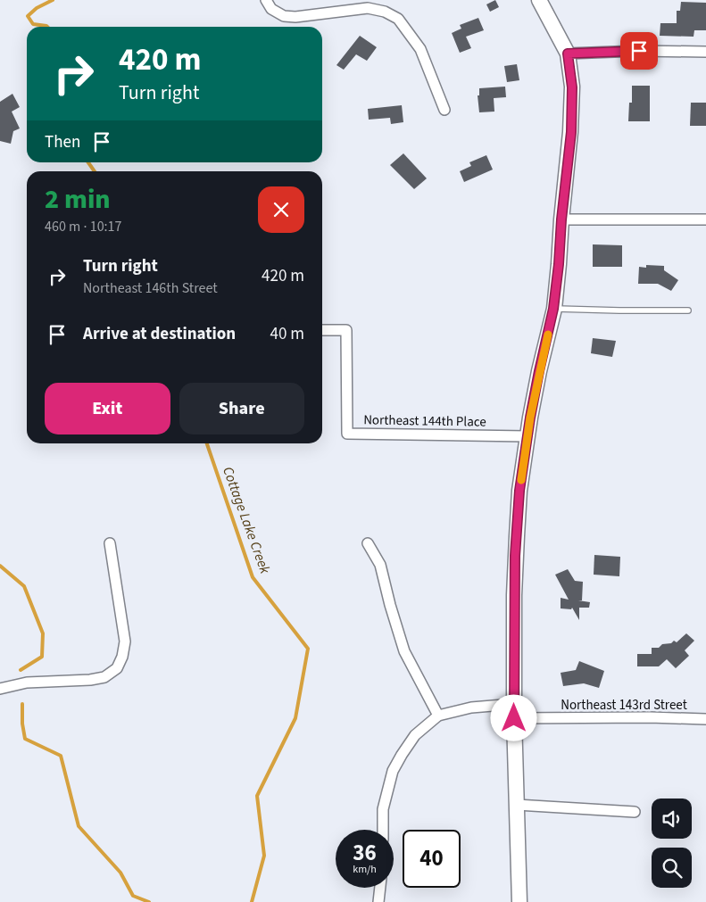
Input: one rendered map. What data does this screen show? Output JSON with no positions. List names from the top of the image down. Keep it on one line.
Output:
{"streets":{"street":["Northeast 144th Place","Northeast 143rd Street"]},"water":["Cottage Lake Creek"],"page":{"turn":["420 m","Turn right"],"then":"Then","heading":["2 min","460 m · 10:17"],"list":[{"name":"Turn right","note":"Northeast 146th Street","value":"420 m"},{"name":"Arrive at destination","value":"40 m"}],"buttons":["Exit","Share"],"speed":"36 km/h","limit":"40"}}
